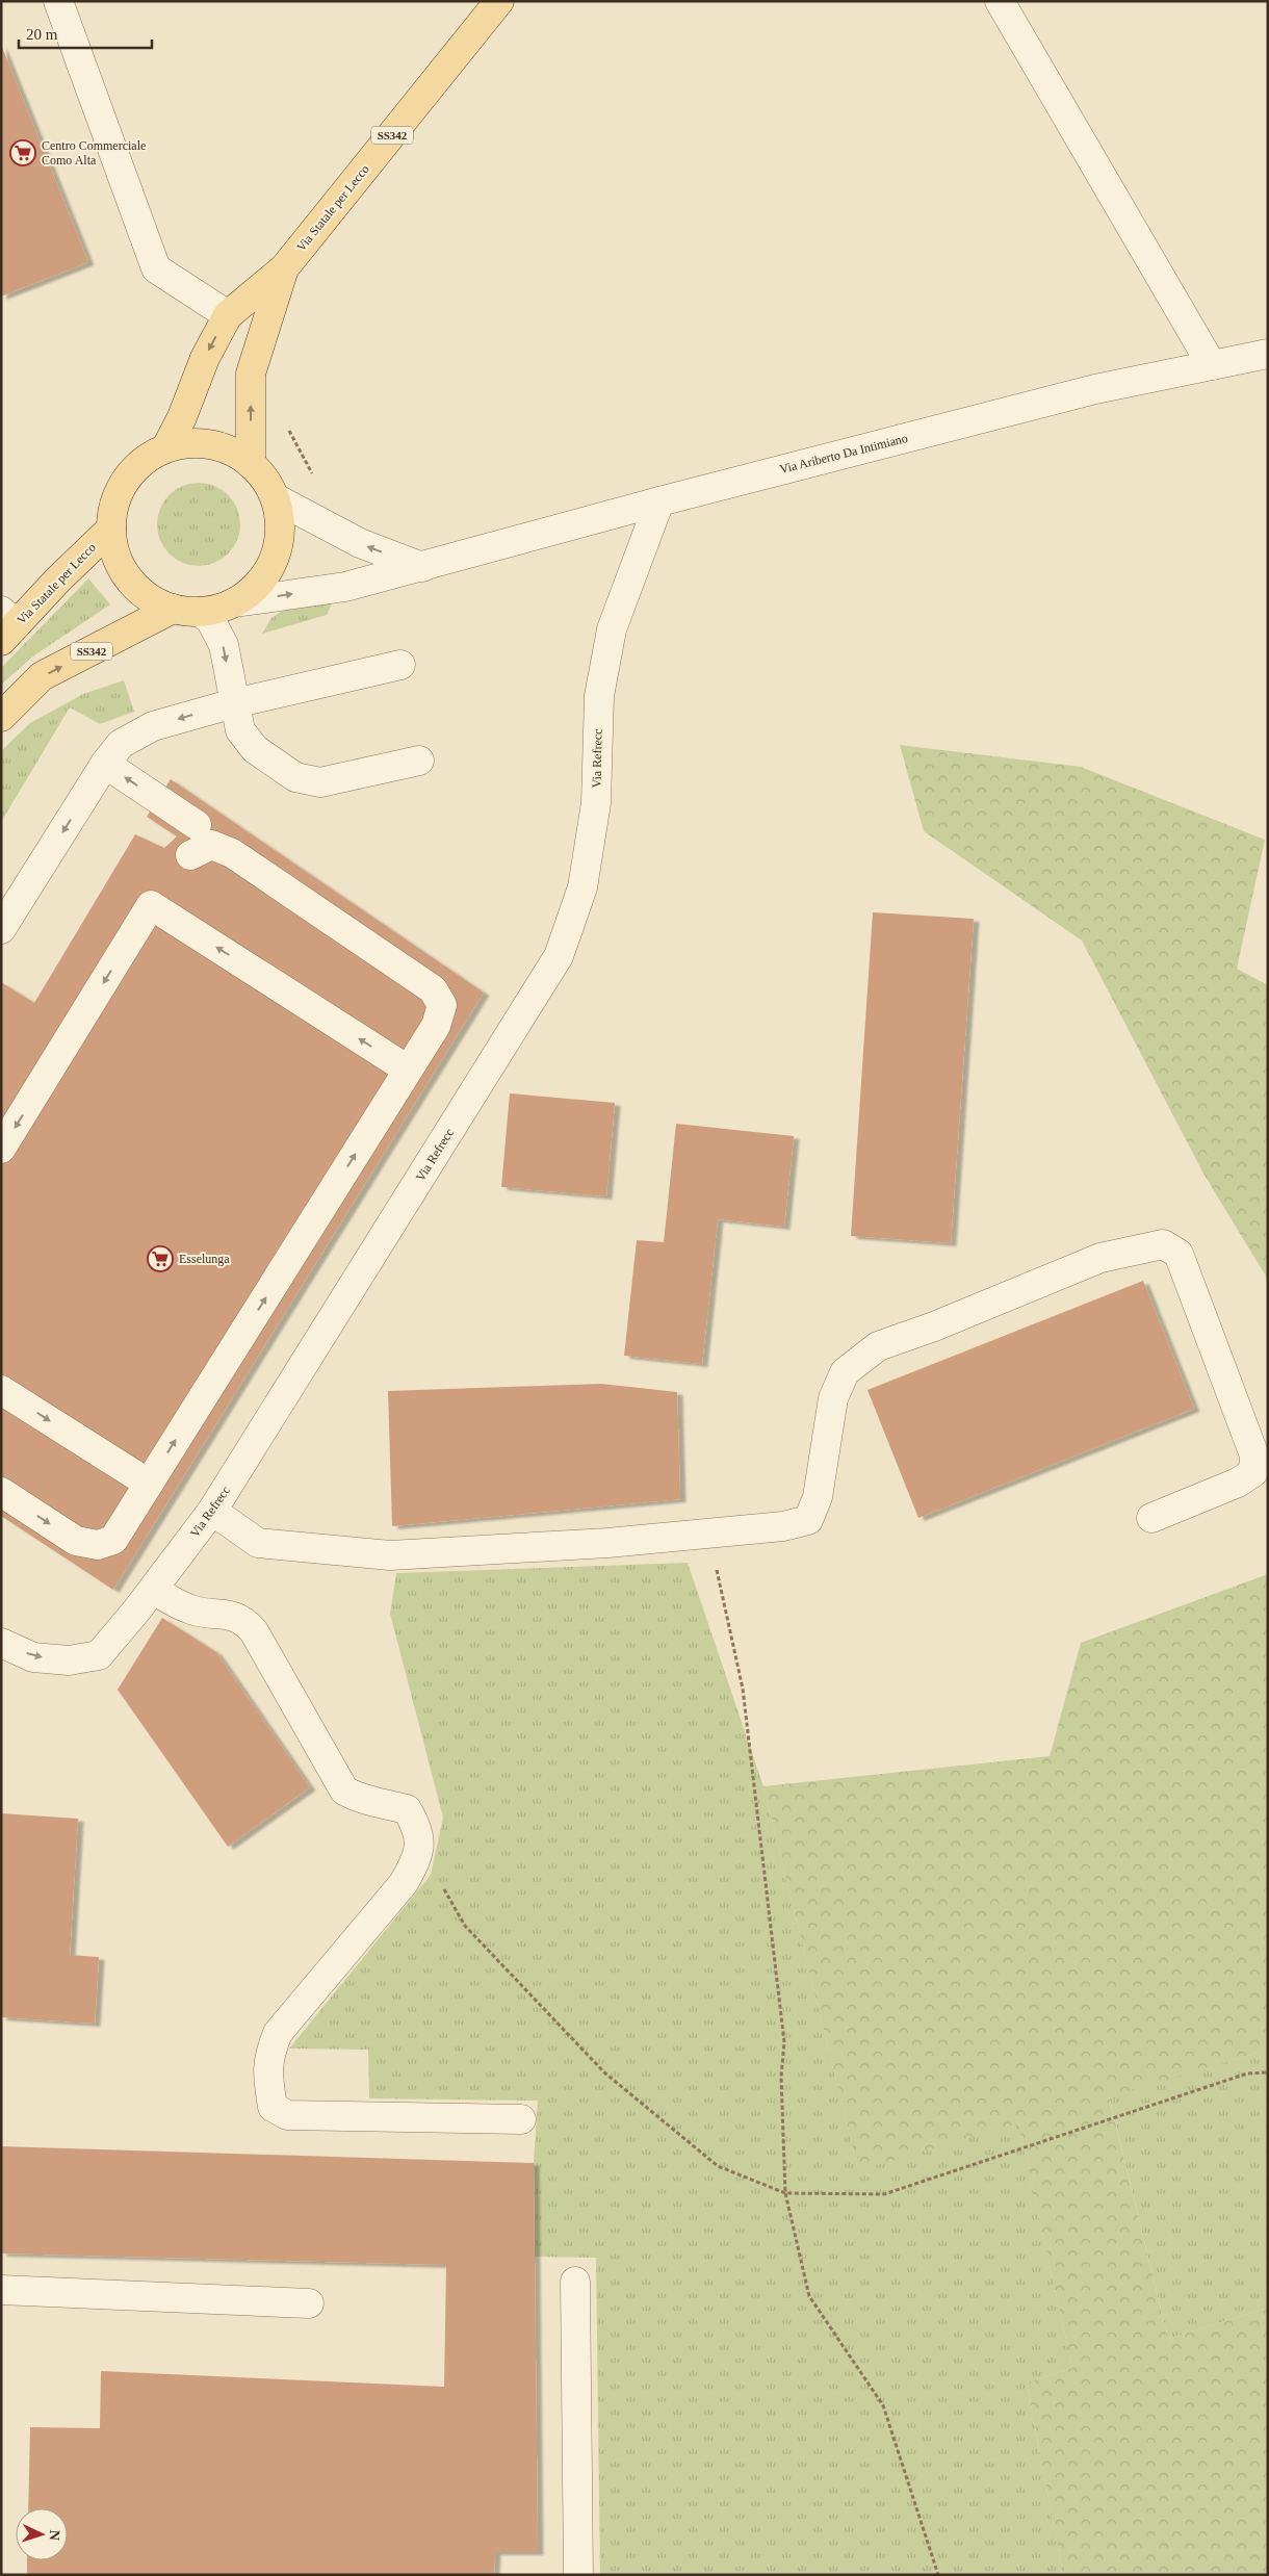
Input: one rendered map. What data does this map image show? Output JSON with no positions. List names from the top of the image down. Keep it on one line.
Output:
{"streets":{"main road":["SS342","Via Statale per Lecco"],"street":["Via Ariberto Da Intimiano","Via Refrecc"]},"crossings":[["SS342","Via Statale per Lecco"],["SS342","Via Ariberto Da Intimiano"],["Via Statale per Lecco","Via Ariberto Da Intimiano"],["Via Ariberto Da Intimiano","Via Refrecc"]],"places":{"supermarket":["Centro Commerciale Como Alta","Esselunga"]},"scale_bar":"20 m","north":"right"}
